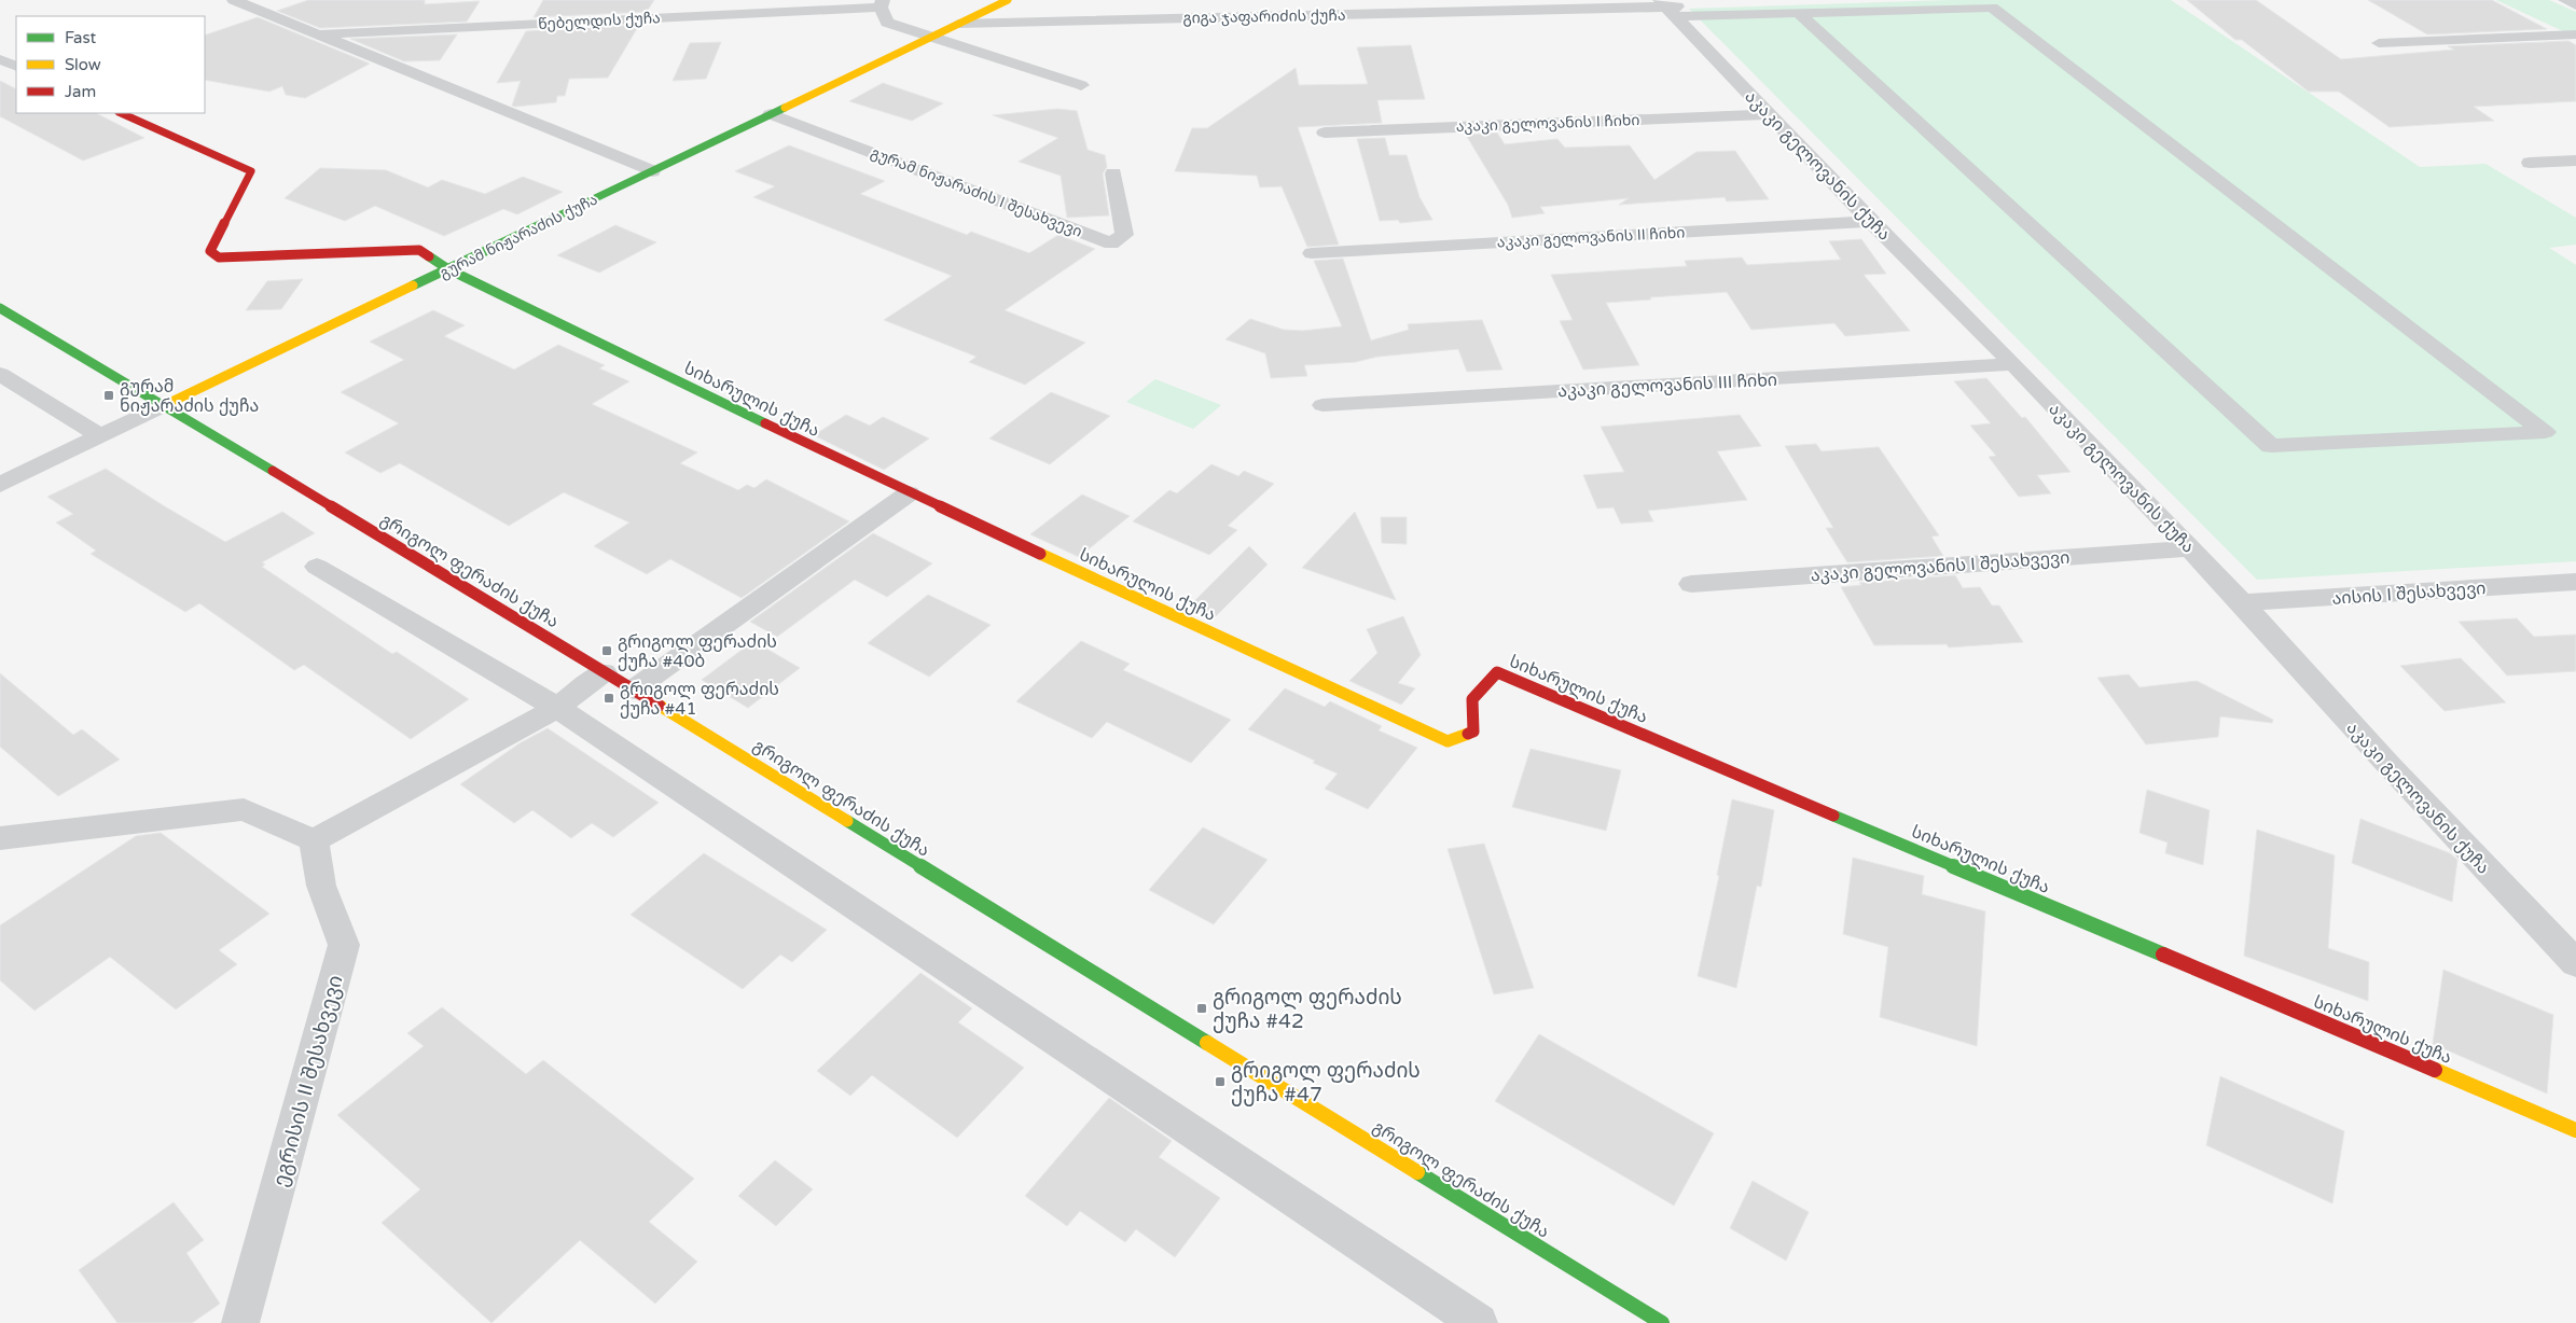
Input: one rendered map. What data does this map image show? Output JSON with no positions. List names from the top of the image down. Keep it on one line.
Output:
{"streets":{"street":["გიგა ჯაფარიძის ქუჩა","წებელდის ქუჩა","აკაკი გელოვანის I ჩიხი","აკაკი გელოვანის ქუჩა","გურამ ნიჟარაძის I შესახვევი","გურამ ნიჟარაძის ქუჩა","აკაკი გელოვანის II ჩიხი","აკაკი გელოვანის III ჩიხი","სიხარულის ქუჩა","აკაკი გელოვანის I შესახვევი","გრიგოლ ფერაძის ქუჩა","აისის I შესახვევი","ეგრისის II შესახვევი"]},"crossings":[["გიგა ჯაფარიძის ქუჩა","აკაკი გელოვანის ქუჩა"],["გიგა ჯაფარიძის ქუჩა","გურამ ნიჟარაძის ქუჩა"],["წებელდის ქუჩა","გურამ ნიჟარაძის ქუჩა"],["აკაკი გელოვანის I ჩიხი","აკაკი გელოვანის ქუჩა"],["აკაკი გელოვანის ქუჩა","აკაკი გელოვანის II ჩიხი"],["აკაკი გელოვანის ქუჩა","აკაკი გელოვანის III ჩიხი"],["აკაკი გელოვანის ქუჩა","აკაკი გელოვანის I შესახვევი"],["აკაკი გელოვანის ქუჩა","აისის I შესახვევი"],["გურამ ნიჟარაძის I შესახვევი","გურამ ნიჟარაძის ქუჩა"],["გურამ ნიჟარაძის ქუჩა","სიხარულის ქუჩა"],["გურამ ნიჟარაძის ქუჩა","გრიგოლ ფერაძის ქუჩა"]],"places":{"transit":["გურამ ნიჟარაძის ქუჩა","გრიგოლ ფერაძის ქუჩა #40ბ","გრიგოლ ფერაძის ქუჩა #41","გრიგოლ ფერაძის ქუჩა #42","გრიგოლ ფერაძის ქუჩა #47"]},"legend":["Fast","Slow","Jam"]}
